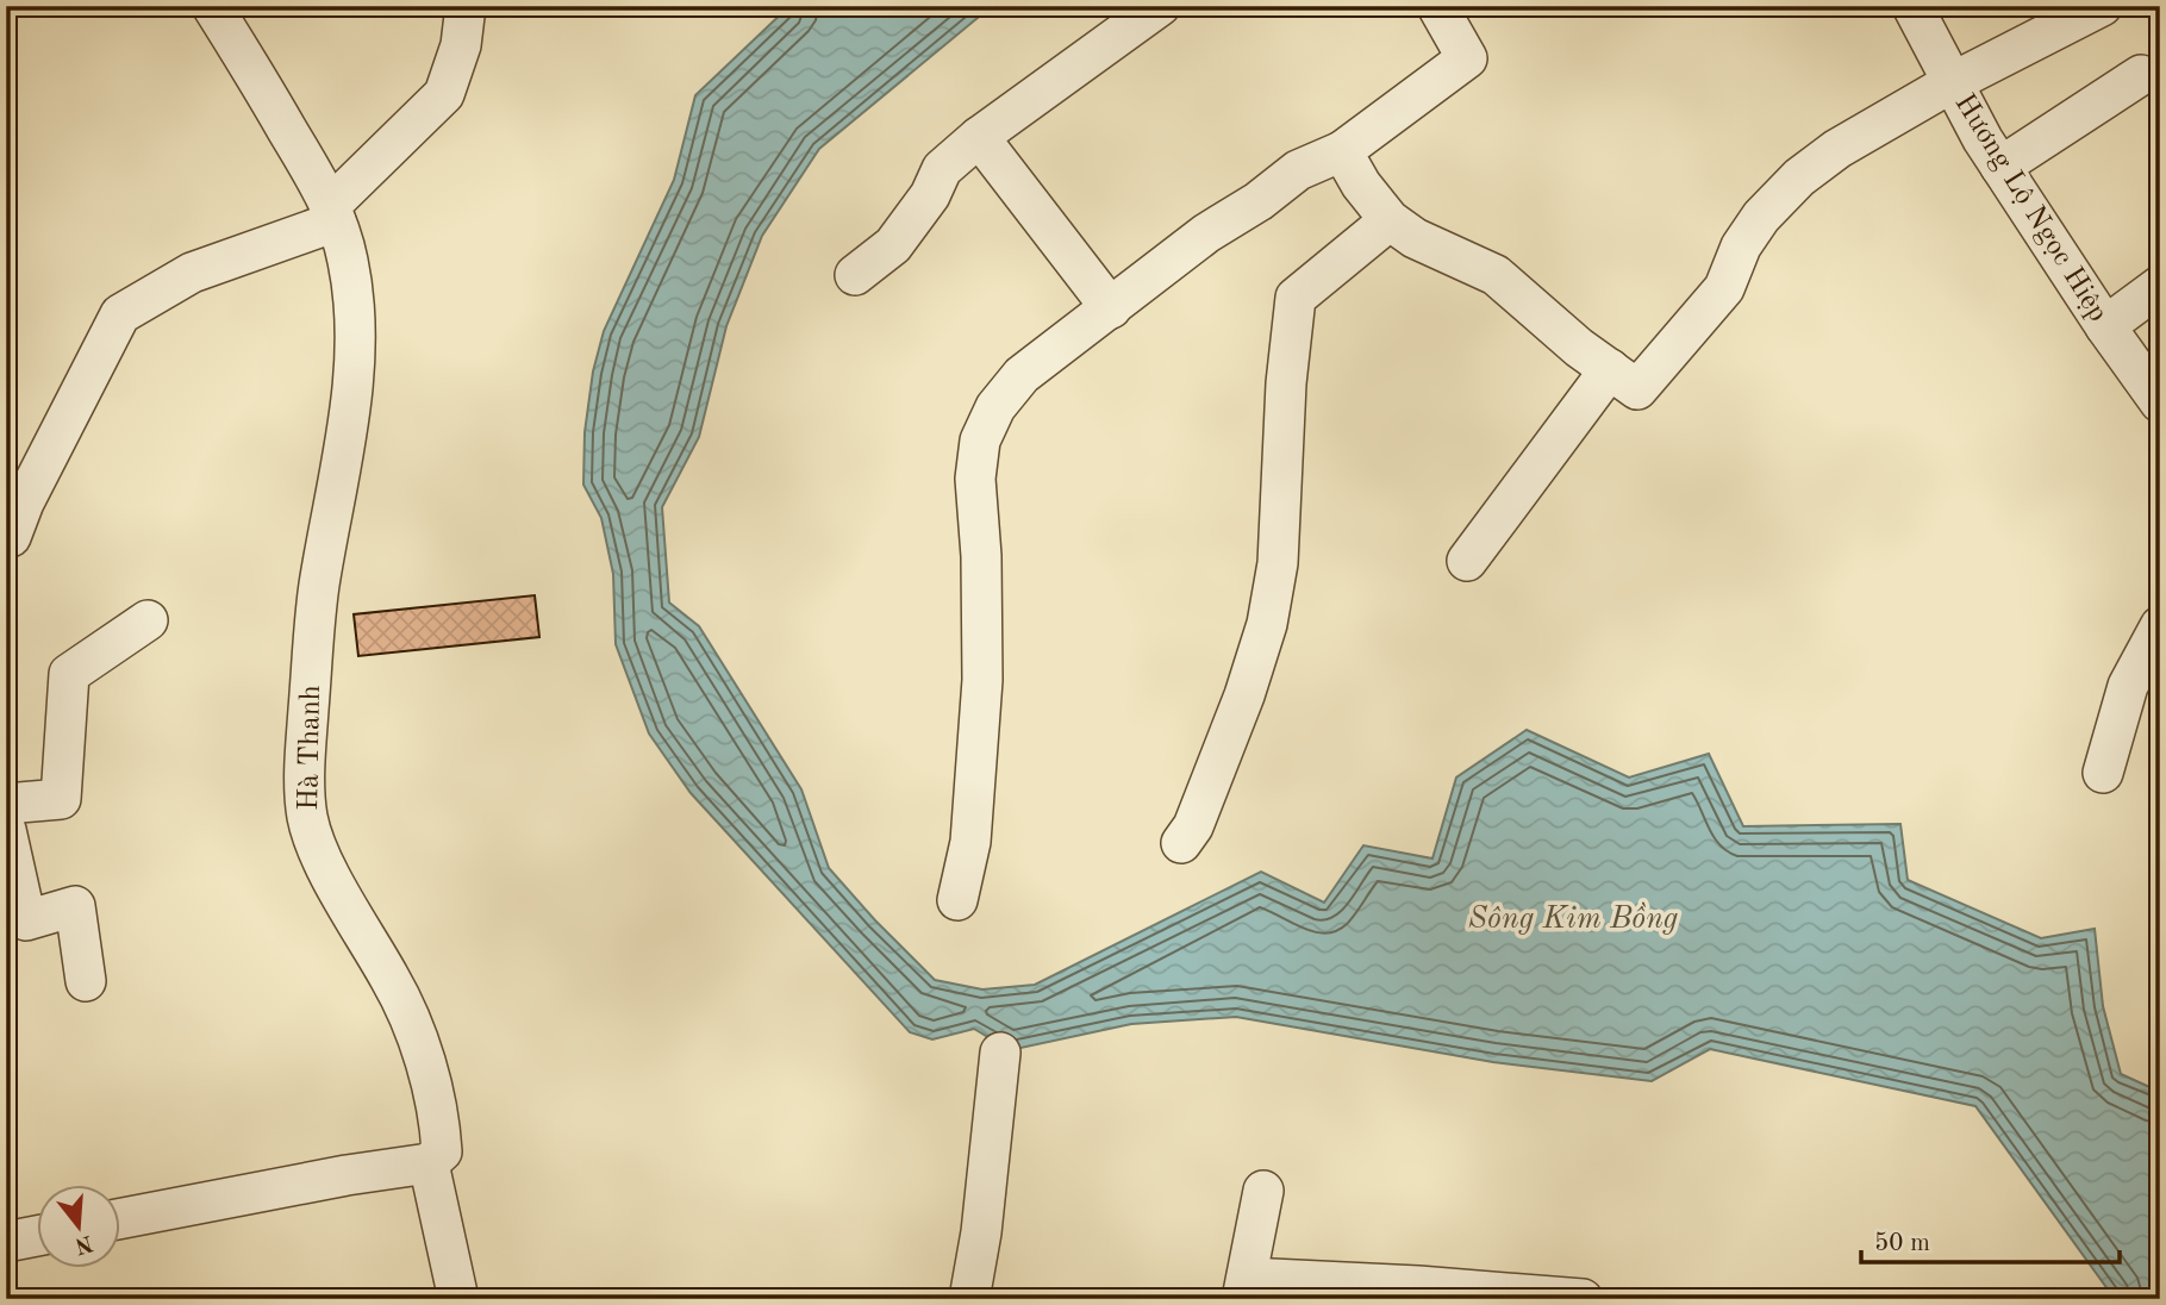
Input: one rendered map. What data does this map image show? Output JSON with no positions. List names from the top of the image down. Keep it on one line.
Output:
{"streets":{"street":["Hương Lộ Ngọc Hiệp","Hà Thanh"]},"water":["Sông Kim Bồng"],"scale_bar":"50 m","north":"bottom"}
